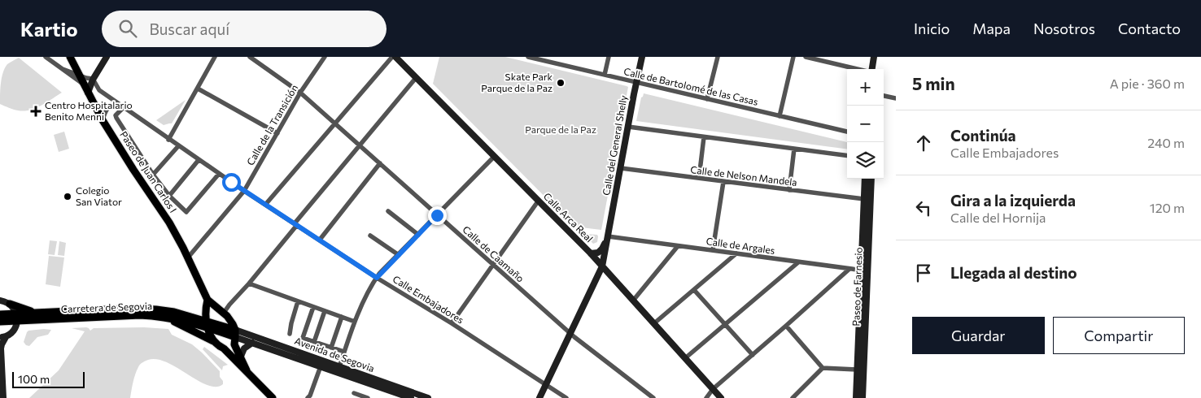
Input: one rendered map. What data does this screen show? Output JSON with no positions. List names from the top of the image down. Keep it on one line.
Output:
{"streets":{"main road":["Paseo de Juan Carlos I","Carretera de Segovia"],"street":["Calle de Bartolomé de las Casas","Calle de la Transición","Calle del General Shelly","Calle de Nelson Mandela","Calle Arca Real","Calle de Argales","Calle de Caamaño","Paseo de Farnesio","Calle Embajadores","Avenida de Segovia"]},"crossings":[["Calle de Bartolomé de las Casas","Calle del General Shelly"],["Calle de la Transición","Paseo de Juan Carlos I"],["Calle de la Transición","Calle de Caamaño"],["Calle de la Transición","Calle Embajadores"],["Calle del General Shelly","Calle de Nelson Mandela"],["Calle del General Shelly","Calle Arca Real"],["Calle del General Shelly","Calle de Argales"],["Calle del General Shelly","Calle de Caamaño"],["Calle del General Shelly","Calle Embajadores"],["Paseo de Juan Carlos I","Calle Embajadores"],["Paseo de Juan Carlos I","Carretera de Segovia"],["Paseo de Juan Carlos I","Avenida de Segovia"],["Calle de Nelson Mandela","Paseo de Farnesio"],["Calle de Argales","Paseo de Farnesio"],["Carretera de Segovia","Avenida de Segovia"]],"parks":["Parque de la Paz"],"places":{"other":["Skate Park Parque de la Paz","Colegio San Viator"],"health":["Centro Hospitalario Benito Menni"]},"scale_bar":"100 m","page":{"header":"Kartio","search":"Buscar aquí","nav":["Inicio","Mapa","Nosotros","Contacto"],"heading":["5 min","A pie · 360 m"],"map_buttons":["+","−"],"list":[["Continúa","Calle Embajadores","240 m"],["Gira a la izquierda","Calle del Hornija","120 m"],"Llegada al destino"],"buttons":["Guardar","Compartir"],"scale":"100 m"}}
